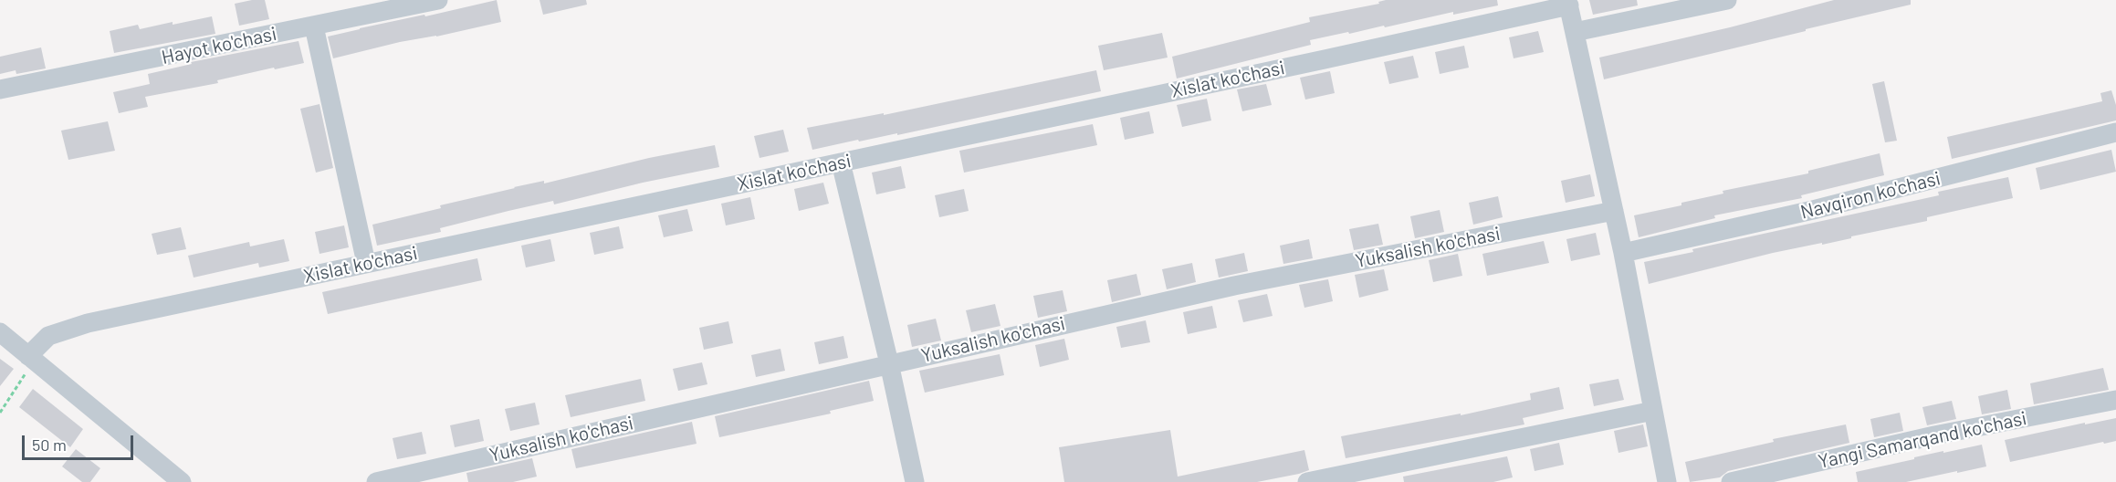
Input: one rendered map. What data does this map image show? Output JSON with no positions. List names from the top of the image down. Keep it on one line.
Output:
{"streets":{"street":["Hayot ko'chasi","Xislat ko'chasi","Navqiron ko'chasi","Yuksalish ko'chasi","Yangi Samarqand ko'chasi"]},"scale_bar":"50 m"}
